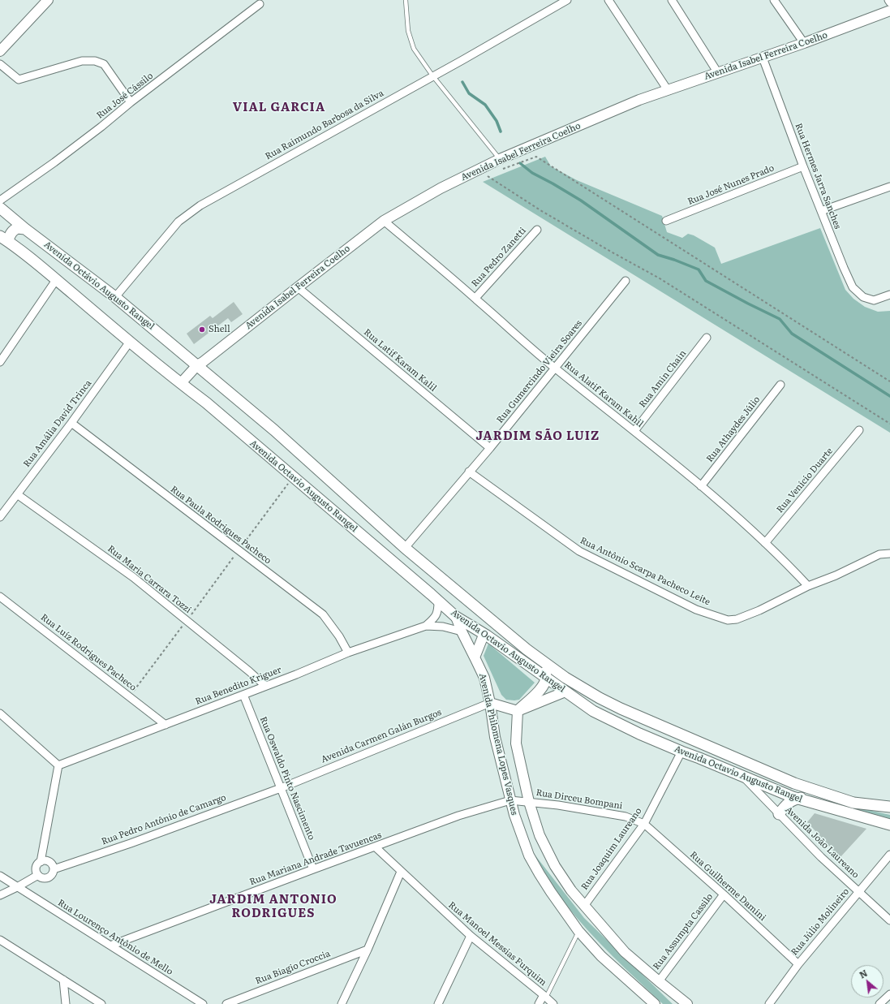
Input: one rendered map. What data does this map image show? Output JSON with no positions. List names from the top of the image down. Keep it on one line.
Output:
{"streets":{"main road":["Avenida Octávio Augusto Rangel","Avenida Octavio Augusto Rangel"],"street":["Avenida Isabel Ferreira Coelho","Rua José Cássilo","Rua Raimundo Barbosa da Silva","Rua Hermes Jarra Sanches","Rua José Nunes Prado","Rua Pedro Zanetti","Rua Latif Karam Kalil","Rua Gumercindo Vieira Soares","Rua Amin Chain","Rua Alatif Karam Kahil","Rua Amália David Trinca","Rua Athaydes Júlio","Rua Venício Duarte","Rua Paula Rodrigues Pacheco","Rua Antônio Scarpa Pacheco Leite","Rua Maria Carrara Tozzi","Rua Luíz Rodrigues Pacheco","Rua Benedito Kriguer","Avenida Carmen Galán Burgos","Avenida Philomena Lopes Vasques","Rua Oswaldo Pinto Nascimento","Rua Dirceu Bompani","Rua Pedro Antônio de Camargo","Avenida João Laureano","Rua Joaquim Laureano","Rua Mariana Andrade Tavuencas","Rua Guilherme Damini","Rua Júlio Molineiro","Rua Assumpta Cassilo","Rua Lourenço Antônio de Mello","Rua Manoel Messias Furquim","Rua Biagio Croccia"]},"crossings":[["Avenida Isabel Ferreira Coelho","Rua Hermes Jarra Sanches"],["Avenida Isabel Ferreira Coelho","Avenida Octávio Augusto Rangel"],["Avenida Isabel Ferreira Coelho","Rua Latif Karam Kalil"],["Avenida Isabel Ferreira Coelho","Rua Alatif Karam Kahil"],["Avenida Isabel Ferreira Coelho","Avenida Octavio Augusto Rangel"],["Rua Raimundo Barbosa da Silva","Avenida Octávio Augusto Rangel"],["Rua Hermes Jarra Sanches","Rua José Nunes Prado"],["Rua Pedro Zanetti","Rua Alatif Karam Kahil"],["Avenida Octávio Augusto Rangel","Avenida Octavio Augusto Rangel"],["Rua Latif Karam Kalil","Rua Gumercindo Vieira Soares"],["Rua Gumercindo Vieira Soares","Rua Alatif Karam Kahil"],["Rua Gumercindo Vieira Soares","Avenida Octavio Augusto Rangel"],["Rua Gumercindo Vieira Soares","Rua Antônio Scarpa Pacheco Leite"],["Rua Amin Chain","Rua Alatif Karam Kahil"],["Rua Alatif Karam Kahil","Rua Athaydes Júlio"],["Rua Alatif Karam Kahil","Rua Venício Duarte"],["Rua Alatif Karam Kahil","Rua Antônio Scarpa Pacheco Leite"],["Rua Amália David Trinca","Rua Paula Rodrigues Pacheco"],["Rua Amália David Trinca","Rua Maria Carrara Tozzi"],["Avenida Octavio Augusto Rangel","Rua Benedito Kriguer"],["Avenida Octavio Augusto Rangel","Avenida Philomena Lopes Vasques"],["Avenida Octavio Augusto Rangel","Avenida João Laureano"],["Avenida Octavio Augusto Rangel","Rua Joaquim Laureano"],["Rua Paula Rodrigues Pacheco","Rua Benedito Kriguer"],["Rua Maria Carrara Tozzi","Rua Benedito Kriguer"],["Rua Luíz Rodrigues Pacheco","Rua Benedito Kriguer"],["Rua Benedito Kriguer","Avenida Philomena Lopes Vasques"],["Rua Benedito Kriguer","Rua Oswaldo Pinto Nascimento"],["Avenida Carmen Galán Burgos","Avenida Philomena Lopes Vasques"],["Avenida Carmen Galán Burgos","Rua Oswaldo Pinto Nascimento"],["Avenida Carmen Galán Burgos","Rua Pedro Antônio de Camargo"],["Avenida Philomena Lopes Vasques","Rua Dirceu Bompani"],["Avenida Philomena Lopes Vasques","Rua Joaquim Laureano"],["Avenida Philomena Lopes Vasques","Rua Mariana Andrade Tavuencas"],["Avenida Philomena Lopes Vasques","Rua Assumpta Cassilo"],["Rua Oswaldo Pinto Nascimento","Rua Pedro Antônio de Camargo"],["Rua Oswaldo Pinto Nascimento","Rua Mariana Andrade Tavuencas"],["Rua Dirceu Bompani","Rua Joaquim Laureano"],["Rua Dirceu Bompani","Rua Mariana Andrade Tavuencas"],["Rua Dirceu Bompani","Rua Guilherme Damini"],["Avenida João Laureano","Rua Júlio Molineiro"],["Rua Joaquim Laureano","Rua Guilherme Damini"],["Rua Mariana Andrade Tavuencas","Rua Lourenço Antônio de Mello"],["Rua Mariana Andrade Tavuencas","Rua Manoel Messias Furquim"],["Rua Guilherme Damini","Rua Júlio Molineiro"],["Rua Guilherme Damini","Rua Assumpta Cassilo"]],"districts":["VIAL GARCIA","JARDIM SÃO LUIZ","JARDIM ANTONIO RODRIGUES"],"places":["Shell"],"north":"top left"}
